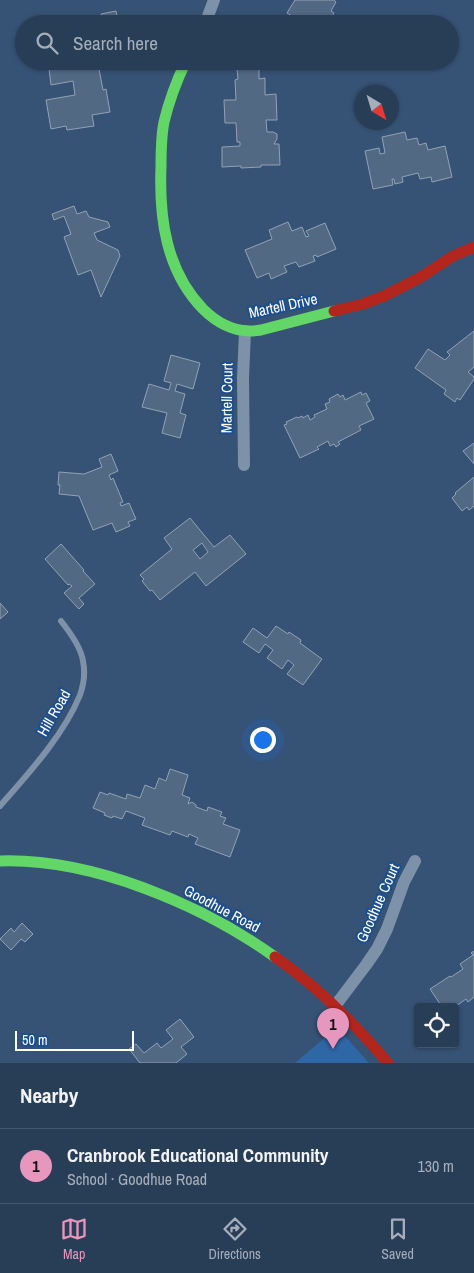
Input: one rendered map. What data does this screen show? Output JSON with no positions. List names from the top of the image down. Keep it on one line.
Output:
{"streets":{"street":["Martell Drive","Martell Court","Goodhue Court","Goodhue Road"],"lane":["Hill Road"]},"crossings":[["Martell Drive","Martell Court"],["Goodhue Court","Goodhue Road"]],"scale_bar":"50 m","north":"bottom right","page":{"search":"Search here","pins":"1","scale":"50 m","heading":"Nearby","list":[{"mark":"1","name":"Cranbrook Educational Community","note":"School · Goodhue Road","value":"130 m"}],"nav":["Map","Directions","Saved"]}}
